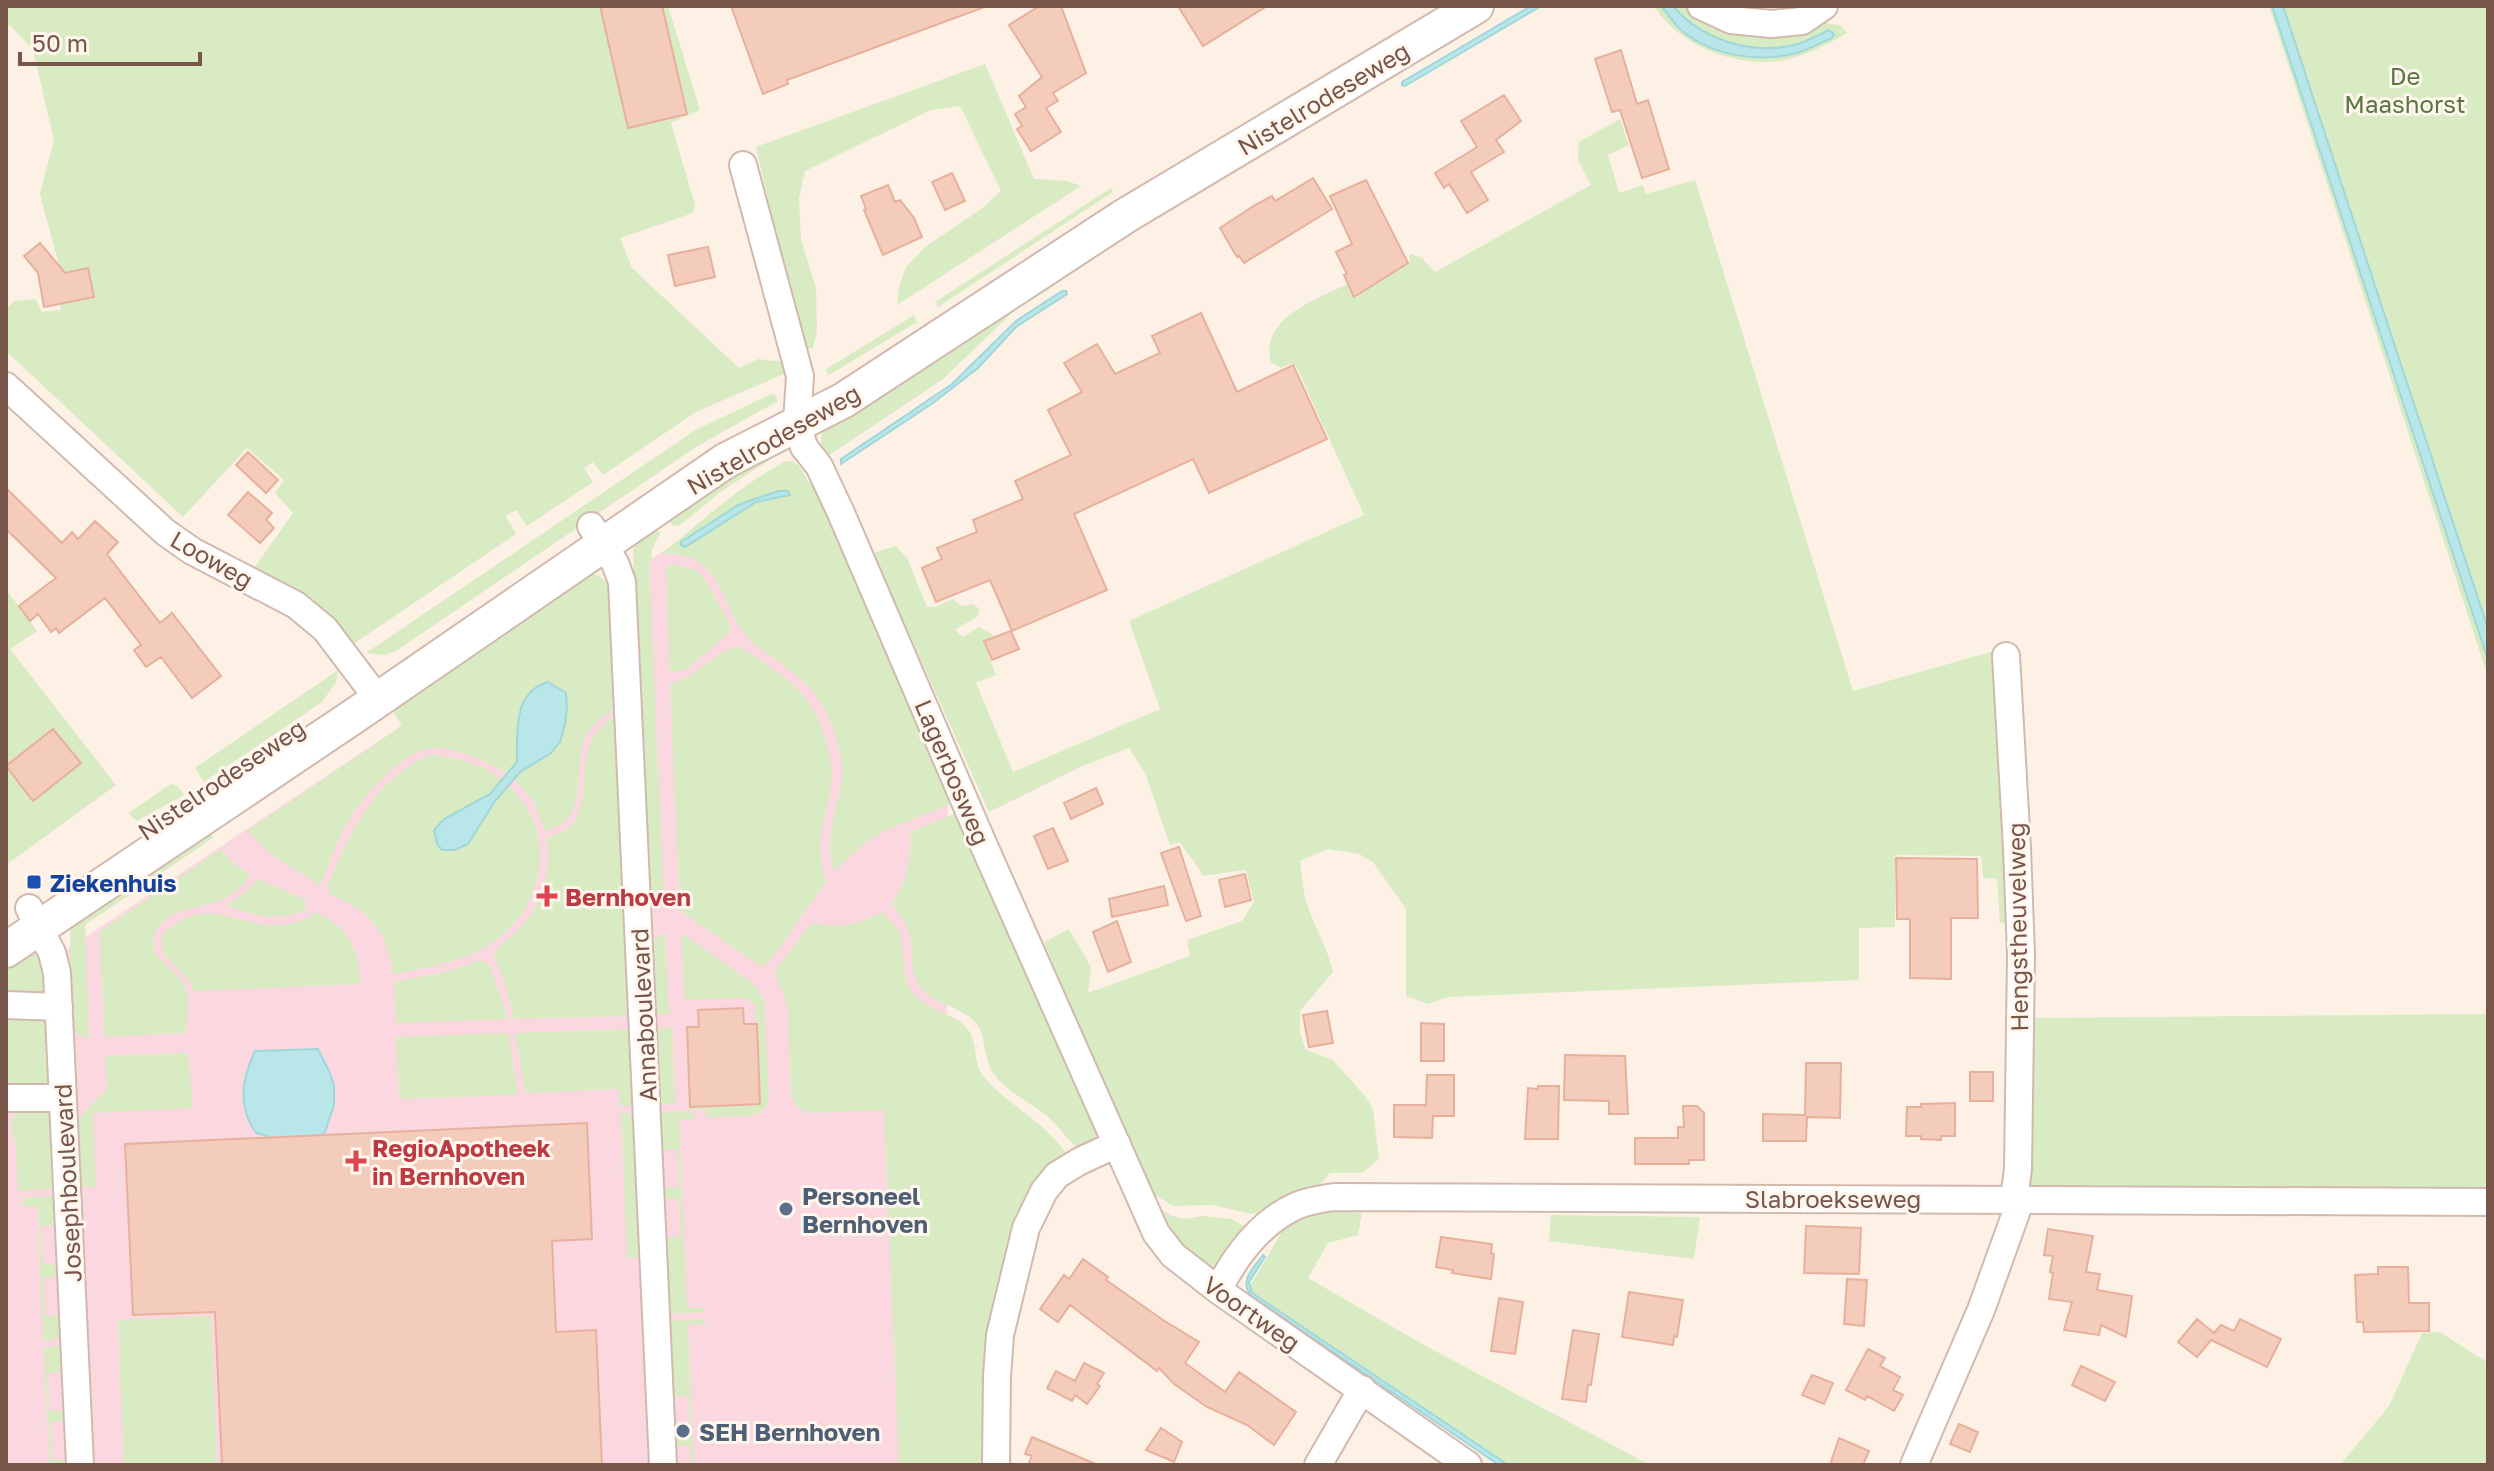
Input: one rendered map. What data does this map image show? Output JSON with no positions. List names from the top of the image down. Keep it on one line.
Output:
{"streets":{"street":["Nistelrodeseweg","Looweg","Lagerbosweg","Hengstheuvelweg","Annaboulevard","Josephboulevard","Slabroekseweg","Voortweg"]},"crossings":[["Nistelrodeseweg","Looweg"],["Nistelrodeseweg","Lagerbosweg"],["Nistelrodeseweg","Annaboulevard"],["Nistelrodeseweg","Josephboulevard"],["Lagerbosweg","Voortweg"],["Hengstheuvelweg","Slabroekseweg"],["Slabroekseweg","Voortweg"]],"parks":["De Maashorst"],"places":{"transit":["Ziekenhuis"],"health":["Bernhoven","RegioApotheek in Bernhoven"],"other":["Personeel Bernhoven","SEH Bernhoven"]},"scale_bar":"50 m"}
